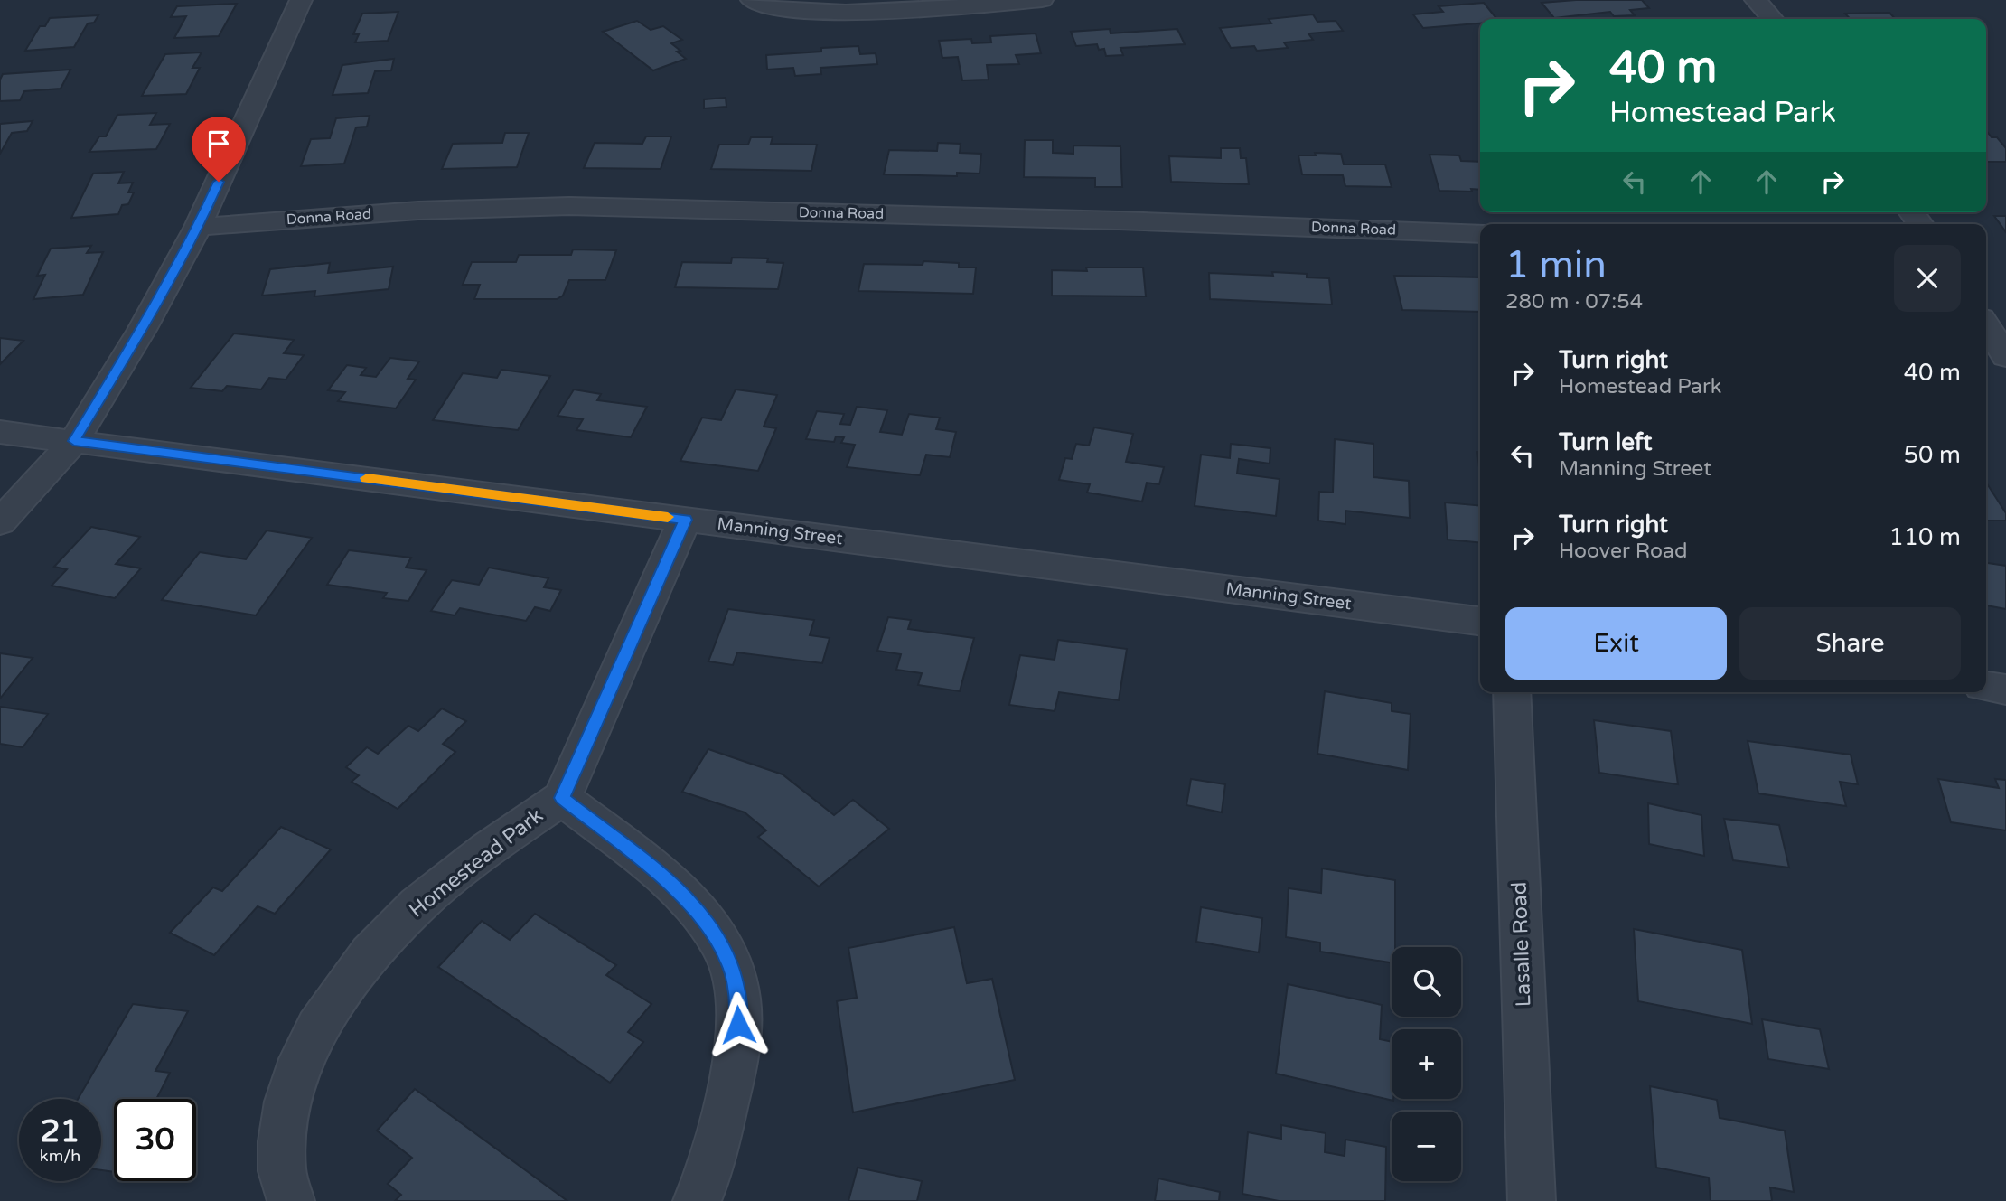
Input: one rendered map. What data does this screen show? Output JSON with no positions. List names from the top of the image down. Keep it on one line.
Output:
{"streets":{"street":["Donna Road","Manning Street","Homestead Park","Lasalle Road"]},"page":{"turn":["40 m","Homestead Park"],"heading":["1 min","280 m · 07:54"],"list":[{"name":"Turn right","note":"Homestead Park","value":"40 m"},{"name":"Turn left","note":"Manning Street","value":"50 m"},{"name":"Turn right","note":"Hoover Road","value":"110 m"}],"buttons":["Exit","Share"],"map_buttons":["+","−"],"speed":"21 km/h","limit":"30"}}
